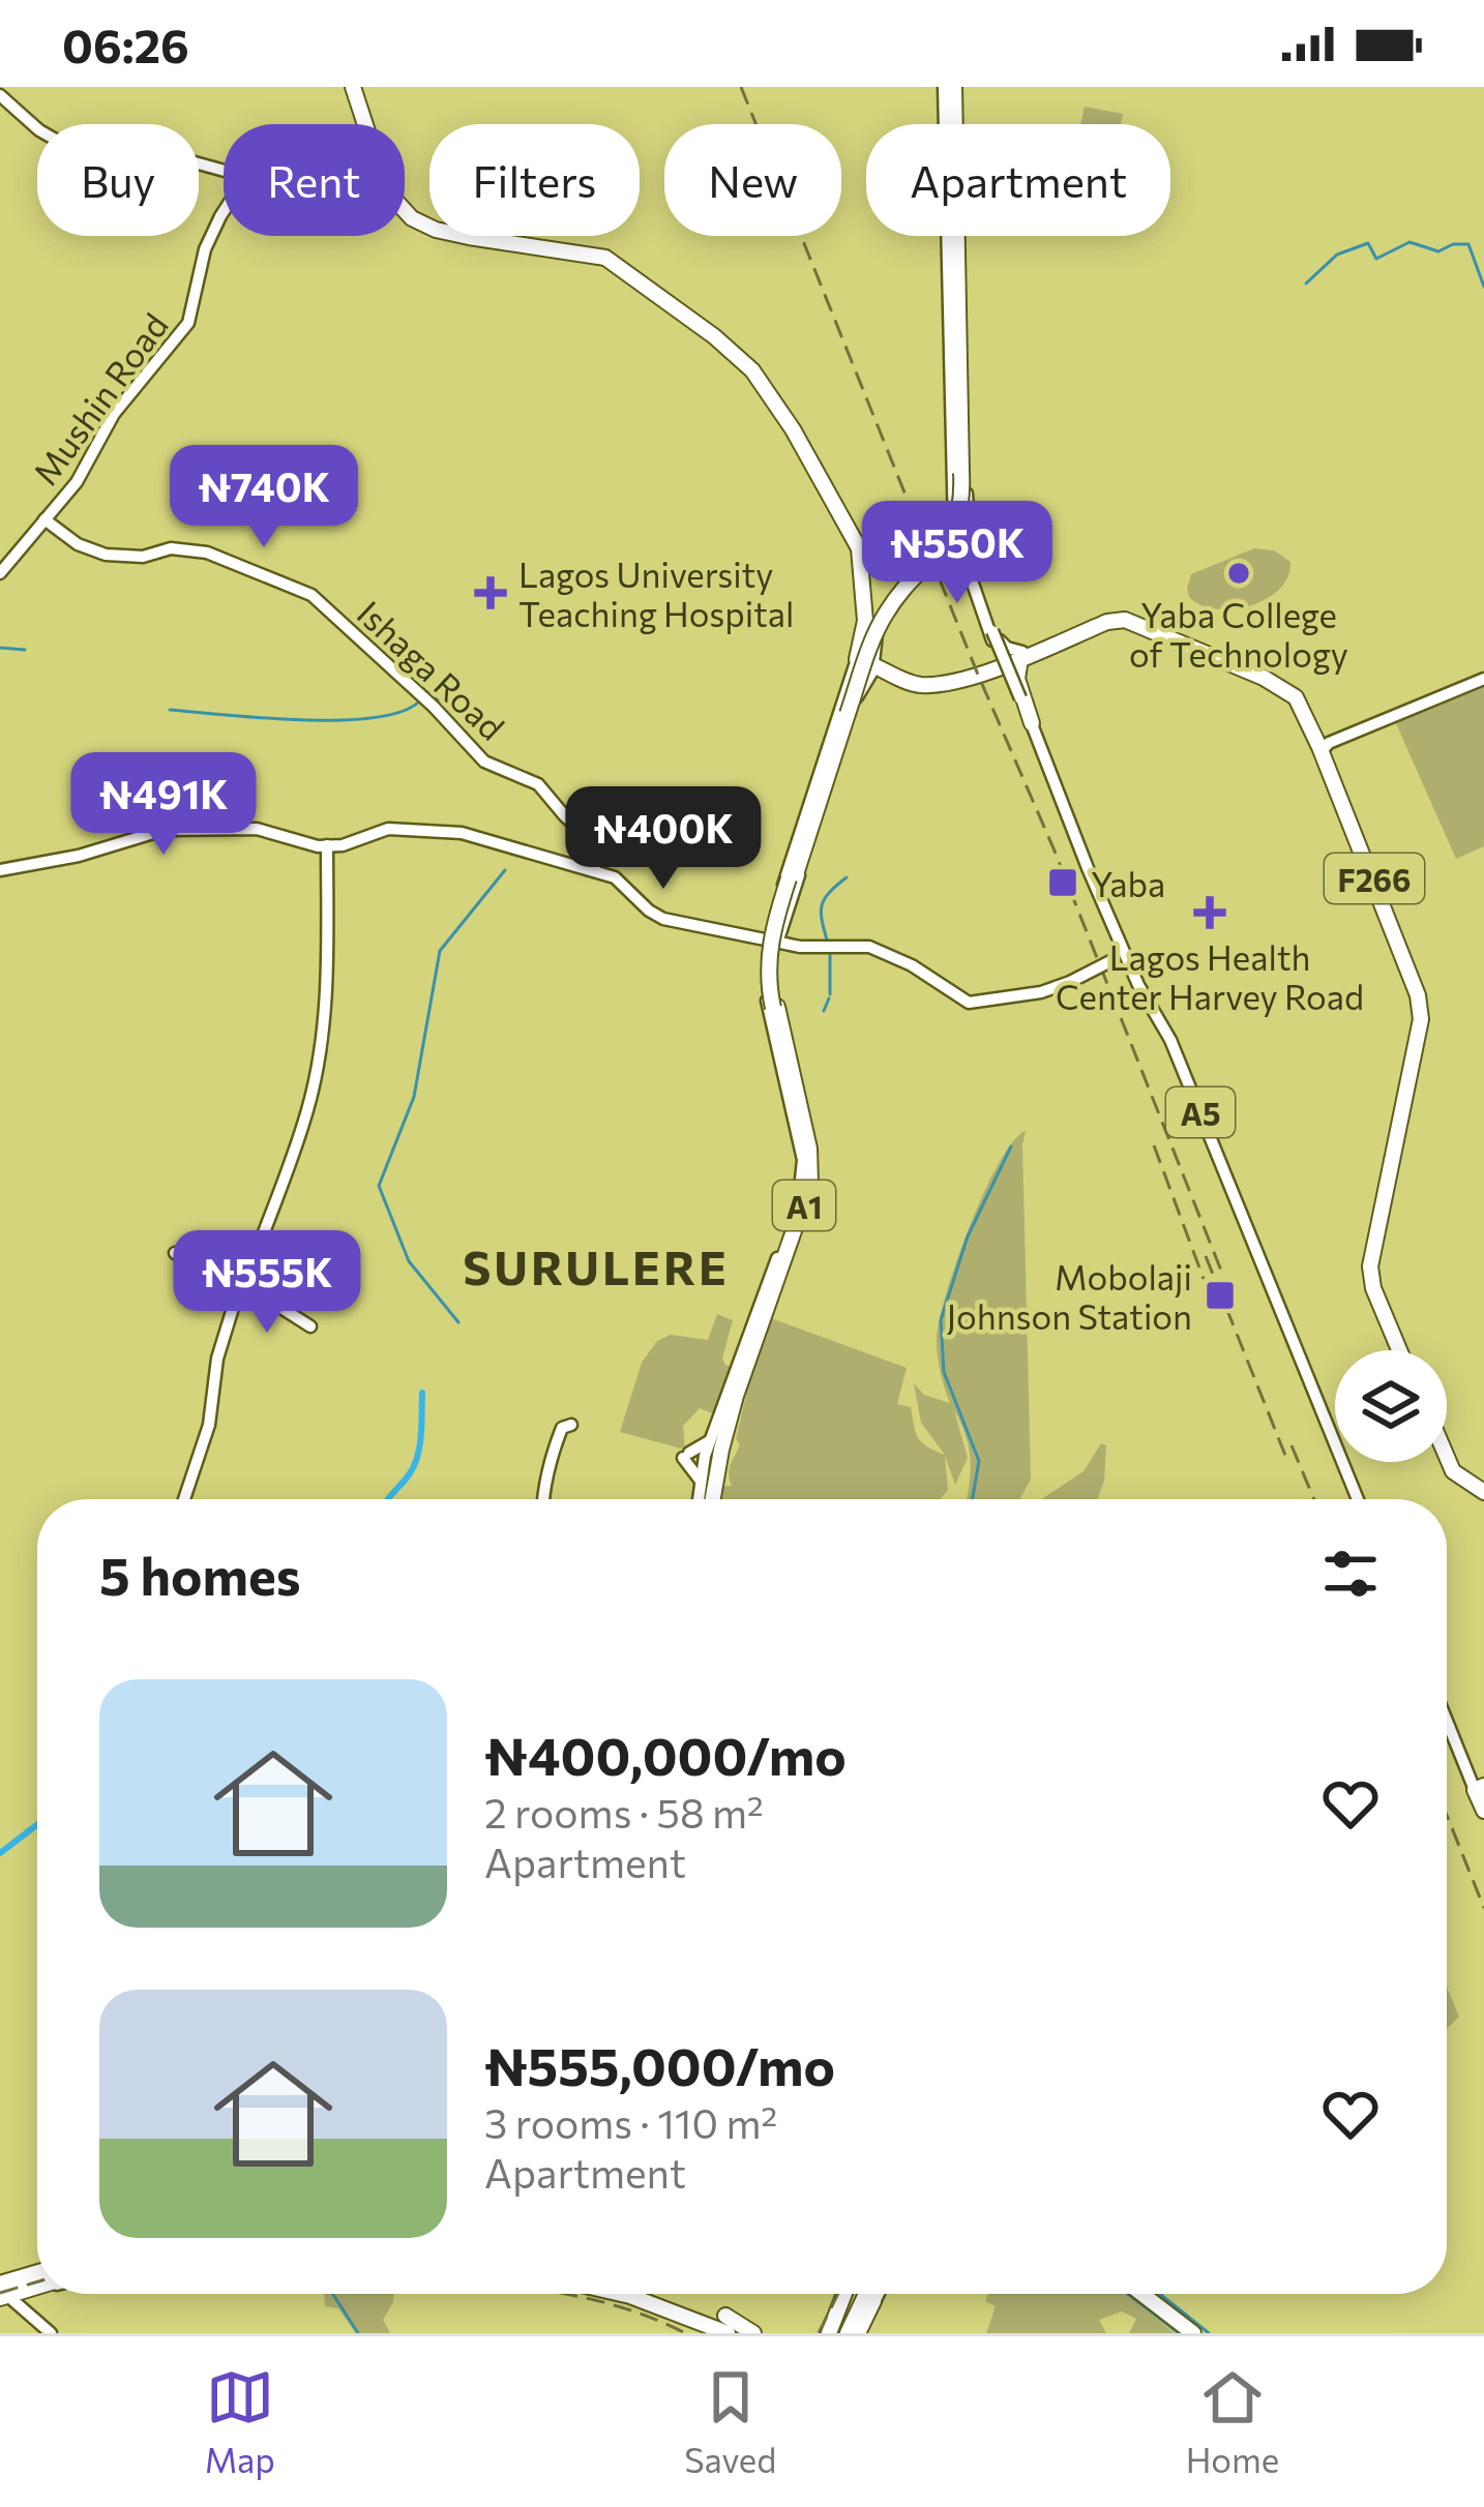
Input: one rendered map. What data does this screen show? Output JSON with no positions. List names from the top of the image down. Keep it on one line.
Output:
{"streets":{"highway":["F266","A1"],"main road":["Mushin Road","Ishaga Road","A5"]},"crossings":[["Mushin Road","Ishaga Road"]],"districts":["SURULERE"],"places":{"other":["Yaba College of Technology"],"health":["Lagos University Teaching Hospital","Lagos Health Center Harvey Road"],"transit":["Yaba","Mobolaji Johnson Station"]},"page":{"status":"06:26","chip":["Buy","Rent","Filters","New","Apartment"],"price":["₦740K","₦550K","₦491K","₦400K","₦555K"],"heading":"5 homes","list":[{"name":"₦400,000/mo","note":"2 rooms · 58 m² · Apartment"},{"name":"₦555,000/mo","note":"3 rooms · 110 m² · Apartment"}],"tabs":["Map","Saved","Home"]}}
